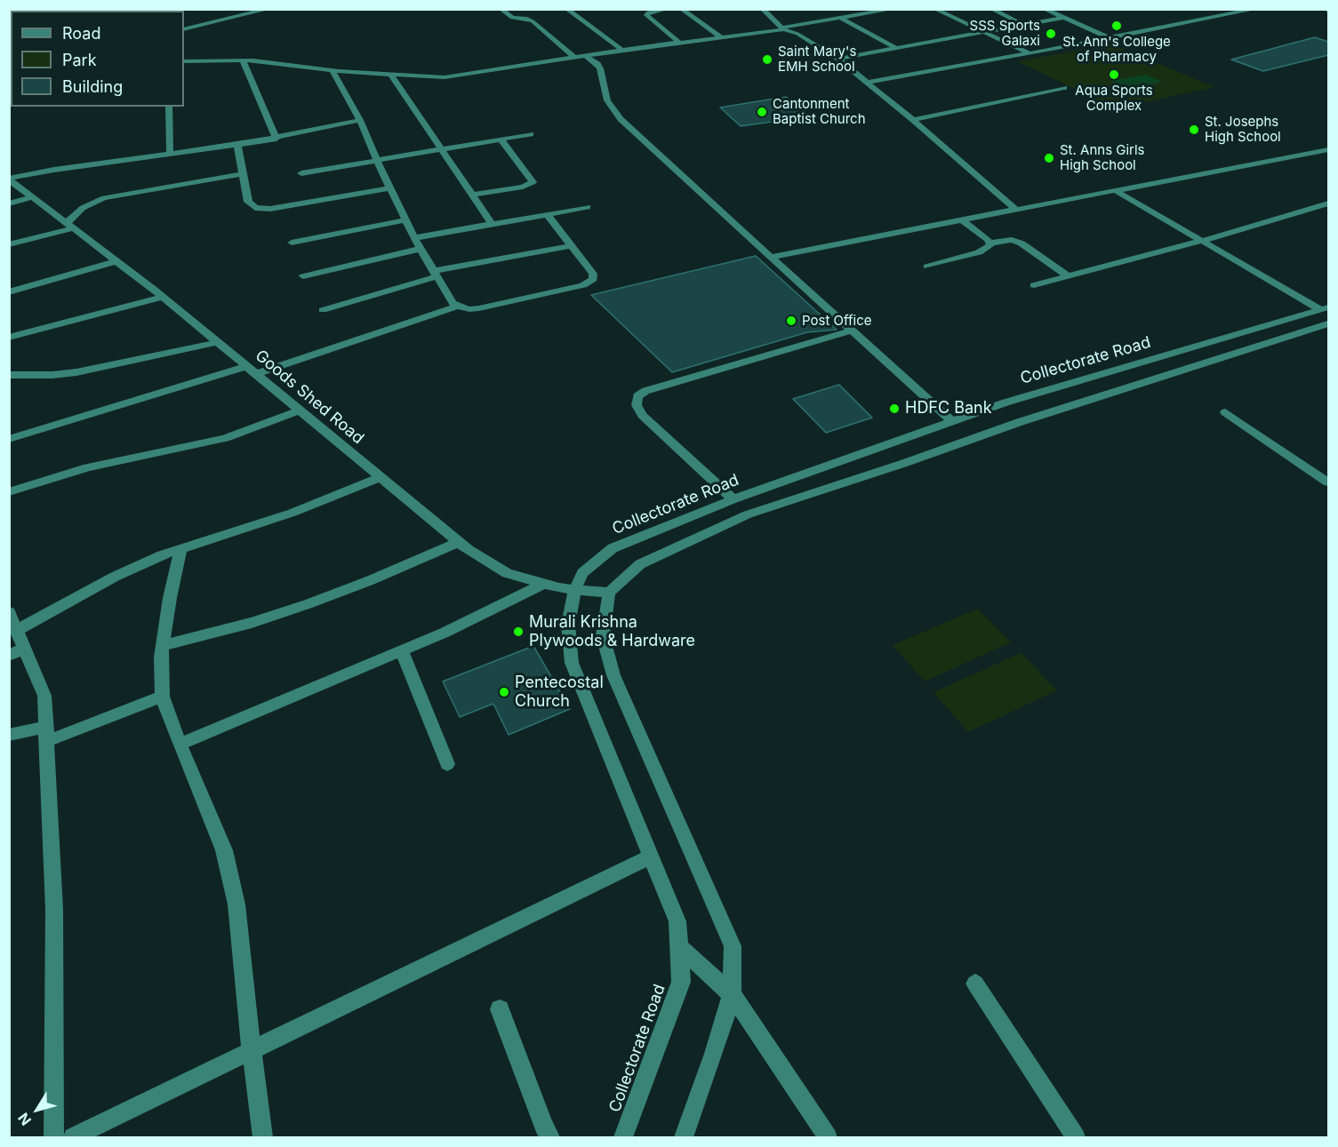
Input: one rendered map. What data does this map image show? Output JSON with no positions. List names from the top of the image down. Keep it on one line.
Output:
{"streets":{"street":["Collectorate Road","Goods Shed Road"]},"crossings":[["Collectorate Road","Goods Shed Road"]],"places":["St. Ann's College of Pharmacy","SSS Sports Galaxi","Saint Mary's EMH School","Aqua Sports Complex","Cantonment Baptist Church","St. Josephs High School","St. Anns Girls High School","Post Office","HDFC Bank","Murali Krishna Plywoods & Hardware","Pentecostal Church"],"legend":["Road","Park","Building"],"north":"bottom left"}
